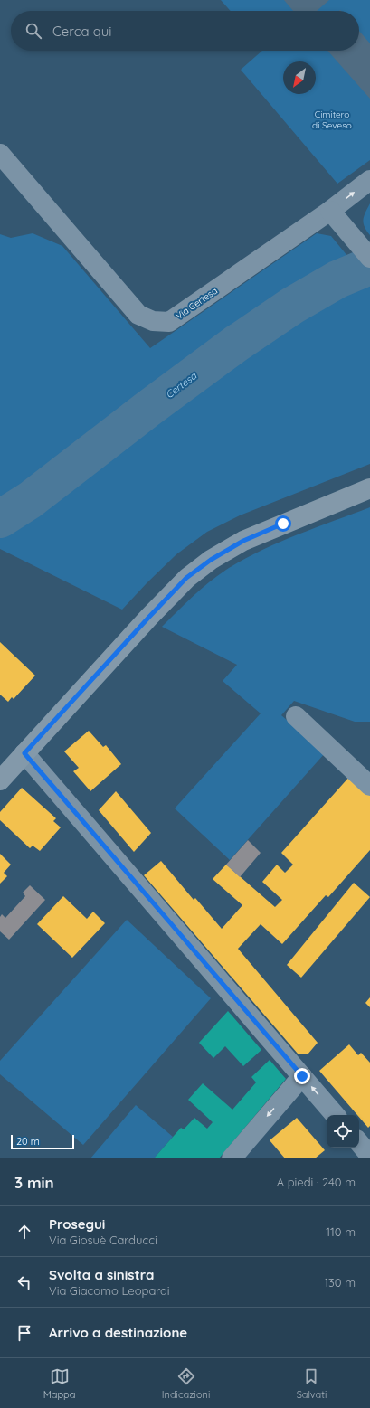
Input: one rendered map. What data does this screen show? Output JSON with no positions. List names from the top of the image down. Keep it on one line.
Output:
{"streets":{"street":["Via Certesa"]},"water":["Certesa"],"parks":["Cimitero di Seveso"],"scale_bar":"20 m","north":"bottom left","page":{"search":"Cerca qui","scale":"20 m","heading":["3 min","A piedi · 240 m"],"list":[["Prosegui","Via Giosuè Carducci","110 m"],["Svolta a sinistra","Via Giacomo Leopardi","130 m"],"Arrivo a destinazione"],"nav":["Mappa","Indicazioni","Salvati"]}}
